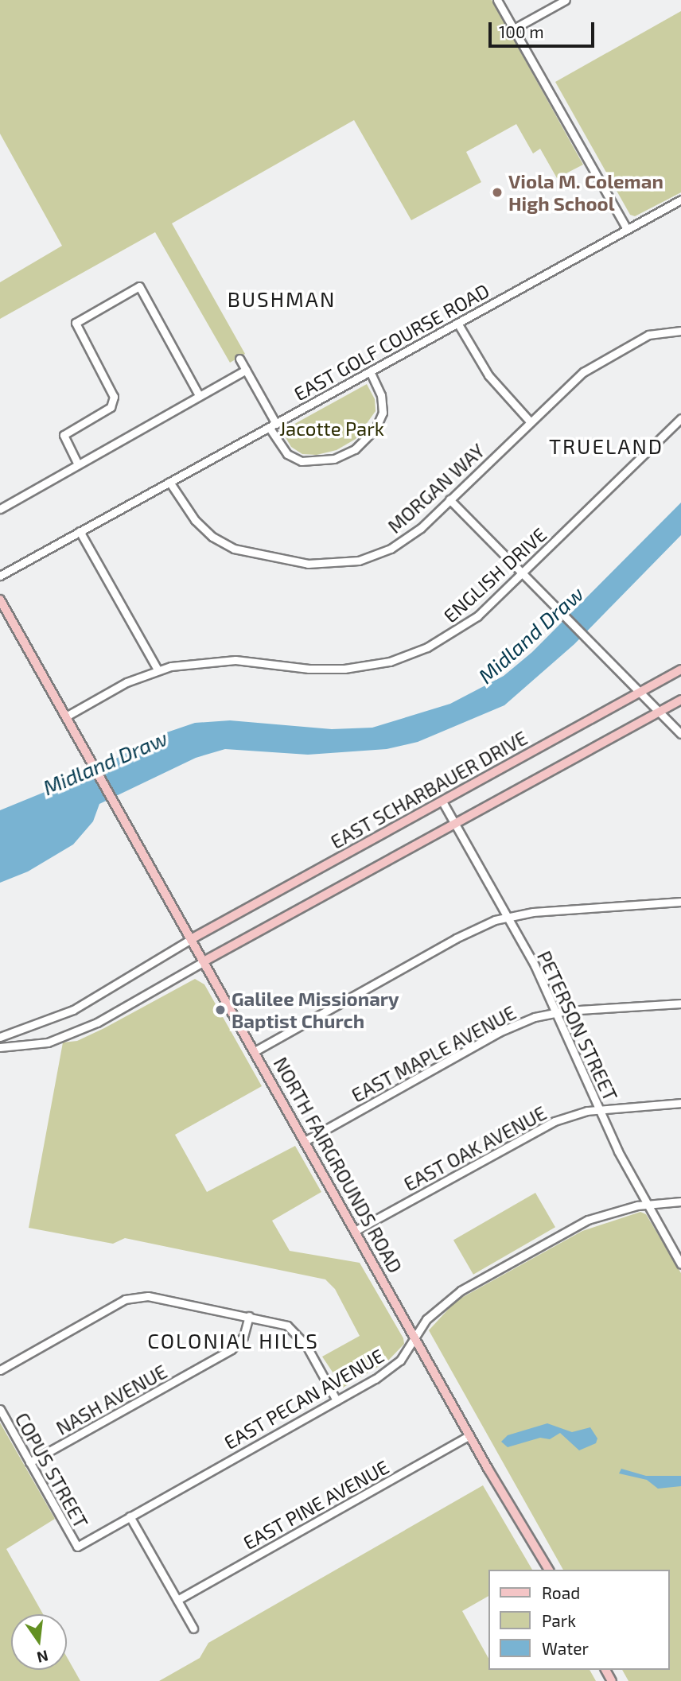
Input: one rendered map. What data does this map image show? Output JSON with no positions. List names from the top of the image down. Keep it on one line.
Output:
{"streets":{"main road":["EAST SCHARBAUER DRIVE","NORTH FAIRGROUNDS ROAD"],"street":["EAST GOLF COURSE ROAD","MORGAN WAY","ENGLISH DRIVE","PETERSON STREET","EAST MAPLE AVENUE","EAST OAK AVENUE","EAST PECAN AVENUE","NASH AVENUE","COPUS STREET","EAST PINE AVENUE"]},"crossings":[["EAST GOLF COURSE ROAD","MORGAN WAY"],["ENGLISH DRIVE","NORTH FAIRGROUNDS ROAD"],["EAST SCHARBAUER DRIVE","PETERSON STREET"],["EAST SCHARBAUER DRIVE","NORTH FAIRGROUNDS ROAD"],["PETERSON STREET","EAST MAPLE AVENUE"],["PETERSON STREET","EAST OAK AVENUE"],["PETERSON STREET","EAST PECAN AVENUE"],["EAST MAPLE AVENUE","NORTH FAIRGROUNDS ROAD"],["EAST OAK AVENUE","NORTH FAIRGROUNDS ROAD"],["NORTH FAIRGROUNDS ROAD","EAST PECAN AVENUE"],["NORTH FAIRGROUNDS ROAD","EAST PINE AVENUE"],["EAST PECAN AVENUE","COPUS STREET"],["NASH AVENUE","COPUS STREET"]],"districts":["BUSHMAN","TRUELAND","COLONIAL HILLS"],"water":["Midland Draw"],"parks":["Jacotte Park"],"places":["Viola M. Coleman High School","Galilee Missionary Baptist Church"],"legend":["Road","Park","Water"],"scale_bar":"100 m","north":"bottom"}
